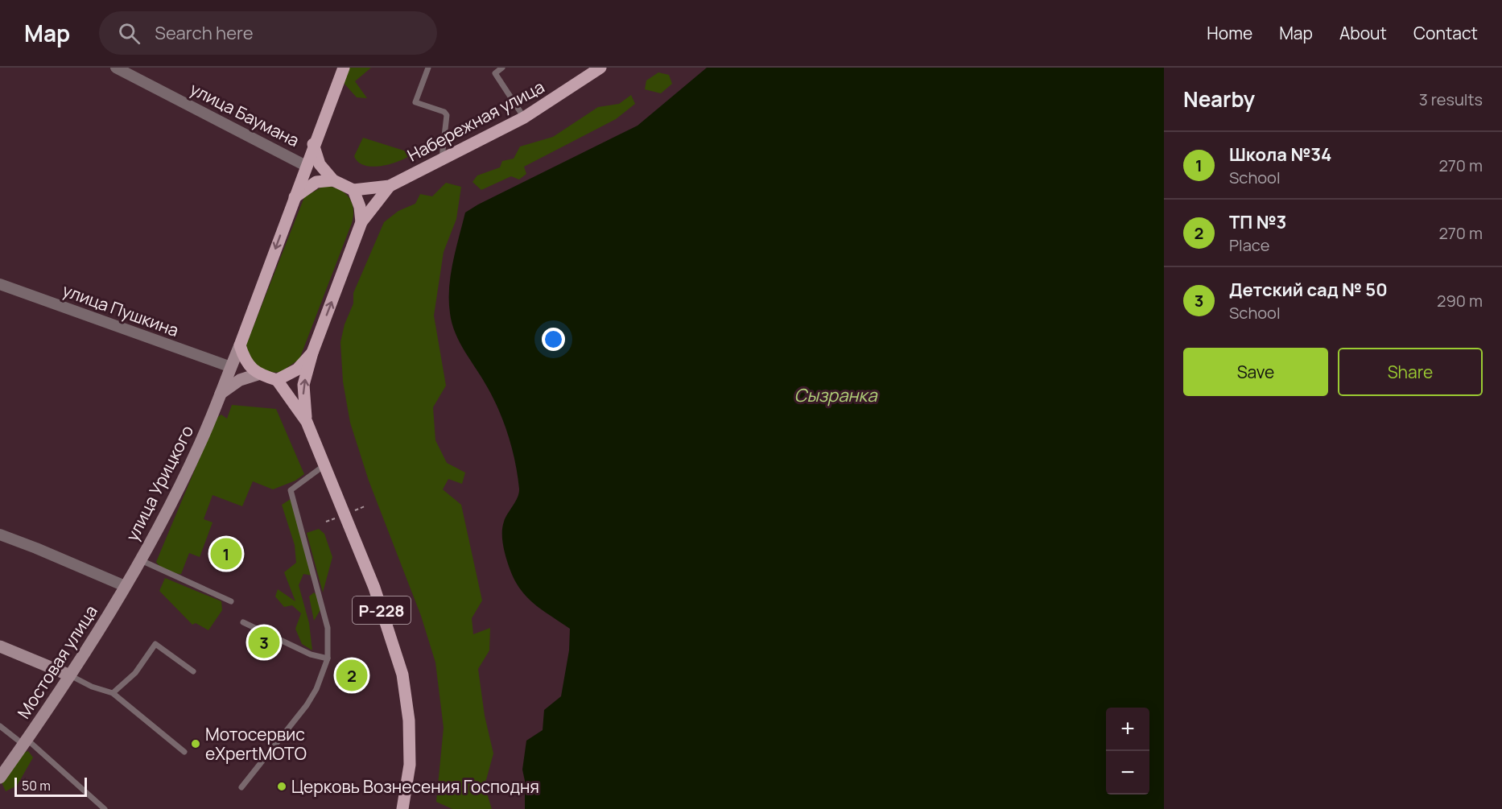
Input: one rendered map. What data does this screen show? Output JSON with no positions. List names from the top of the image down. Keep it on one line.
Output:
{"streets":{"main road":["Набережная улица","улица Урицкого","Р-228","Мостовая улица"],"street":["улица Баумана","улица Пушкина"]},"crossings":[["улица Пушкина","улица Урицкого"],["улица Урицкого","Мостовая улица"]],"water":["Сызранка"],"places":["Мотосервис eXpertMOTO","Церковь Вознесения Господня"],"scale_bar":"50 m","page":{"header":"Map","search":"Search here","nav":["Home","Map","About","Contact"],"heading":["Nearby","3 results"],"list":[{"mark":"1","name":"Школа №34","note":"School","value":"270 m"},{"mark":"2","name":"ТП №3","note":"Place","value":"270 m"},{"mark":"3","name":"Детский сад № 50","note":"School","value":"290 m"}],"buttons":["Save","Share"],"pins":["1","3","2"],"map_buttons":["+","−"],"scale":"50 m"}}
